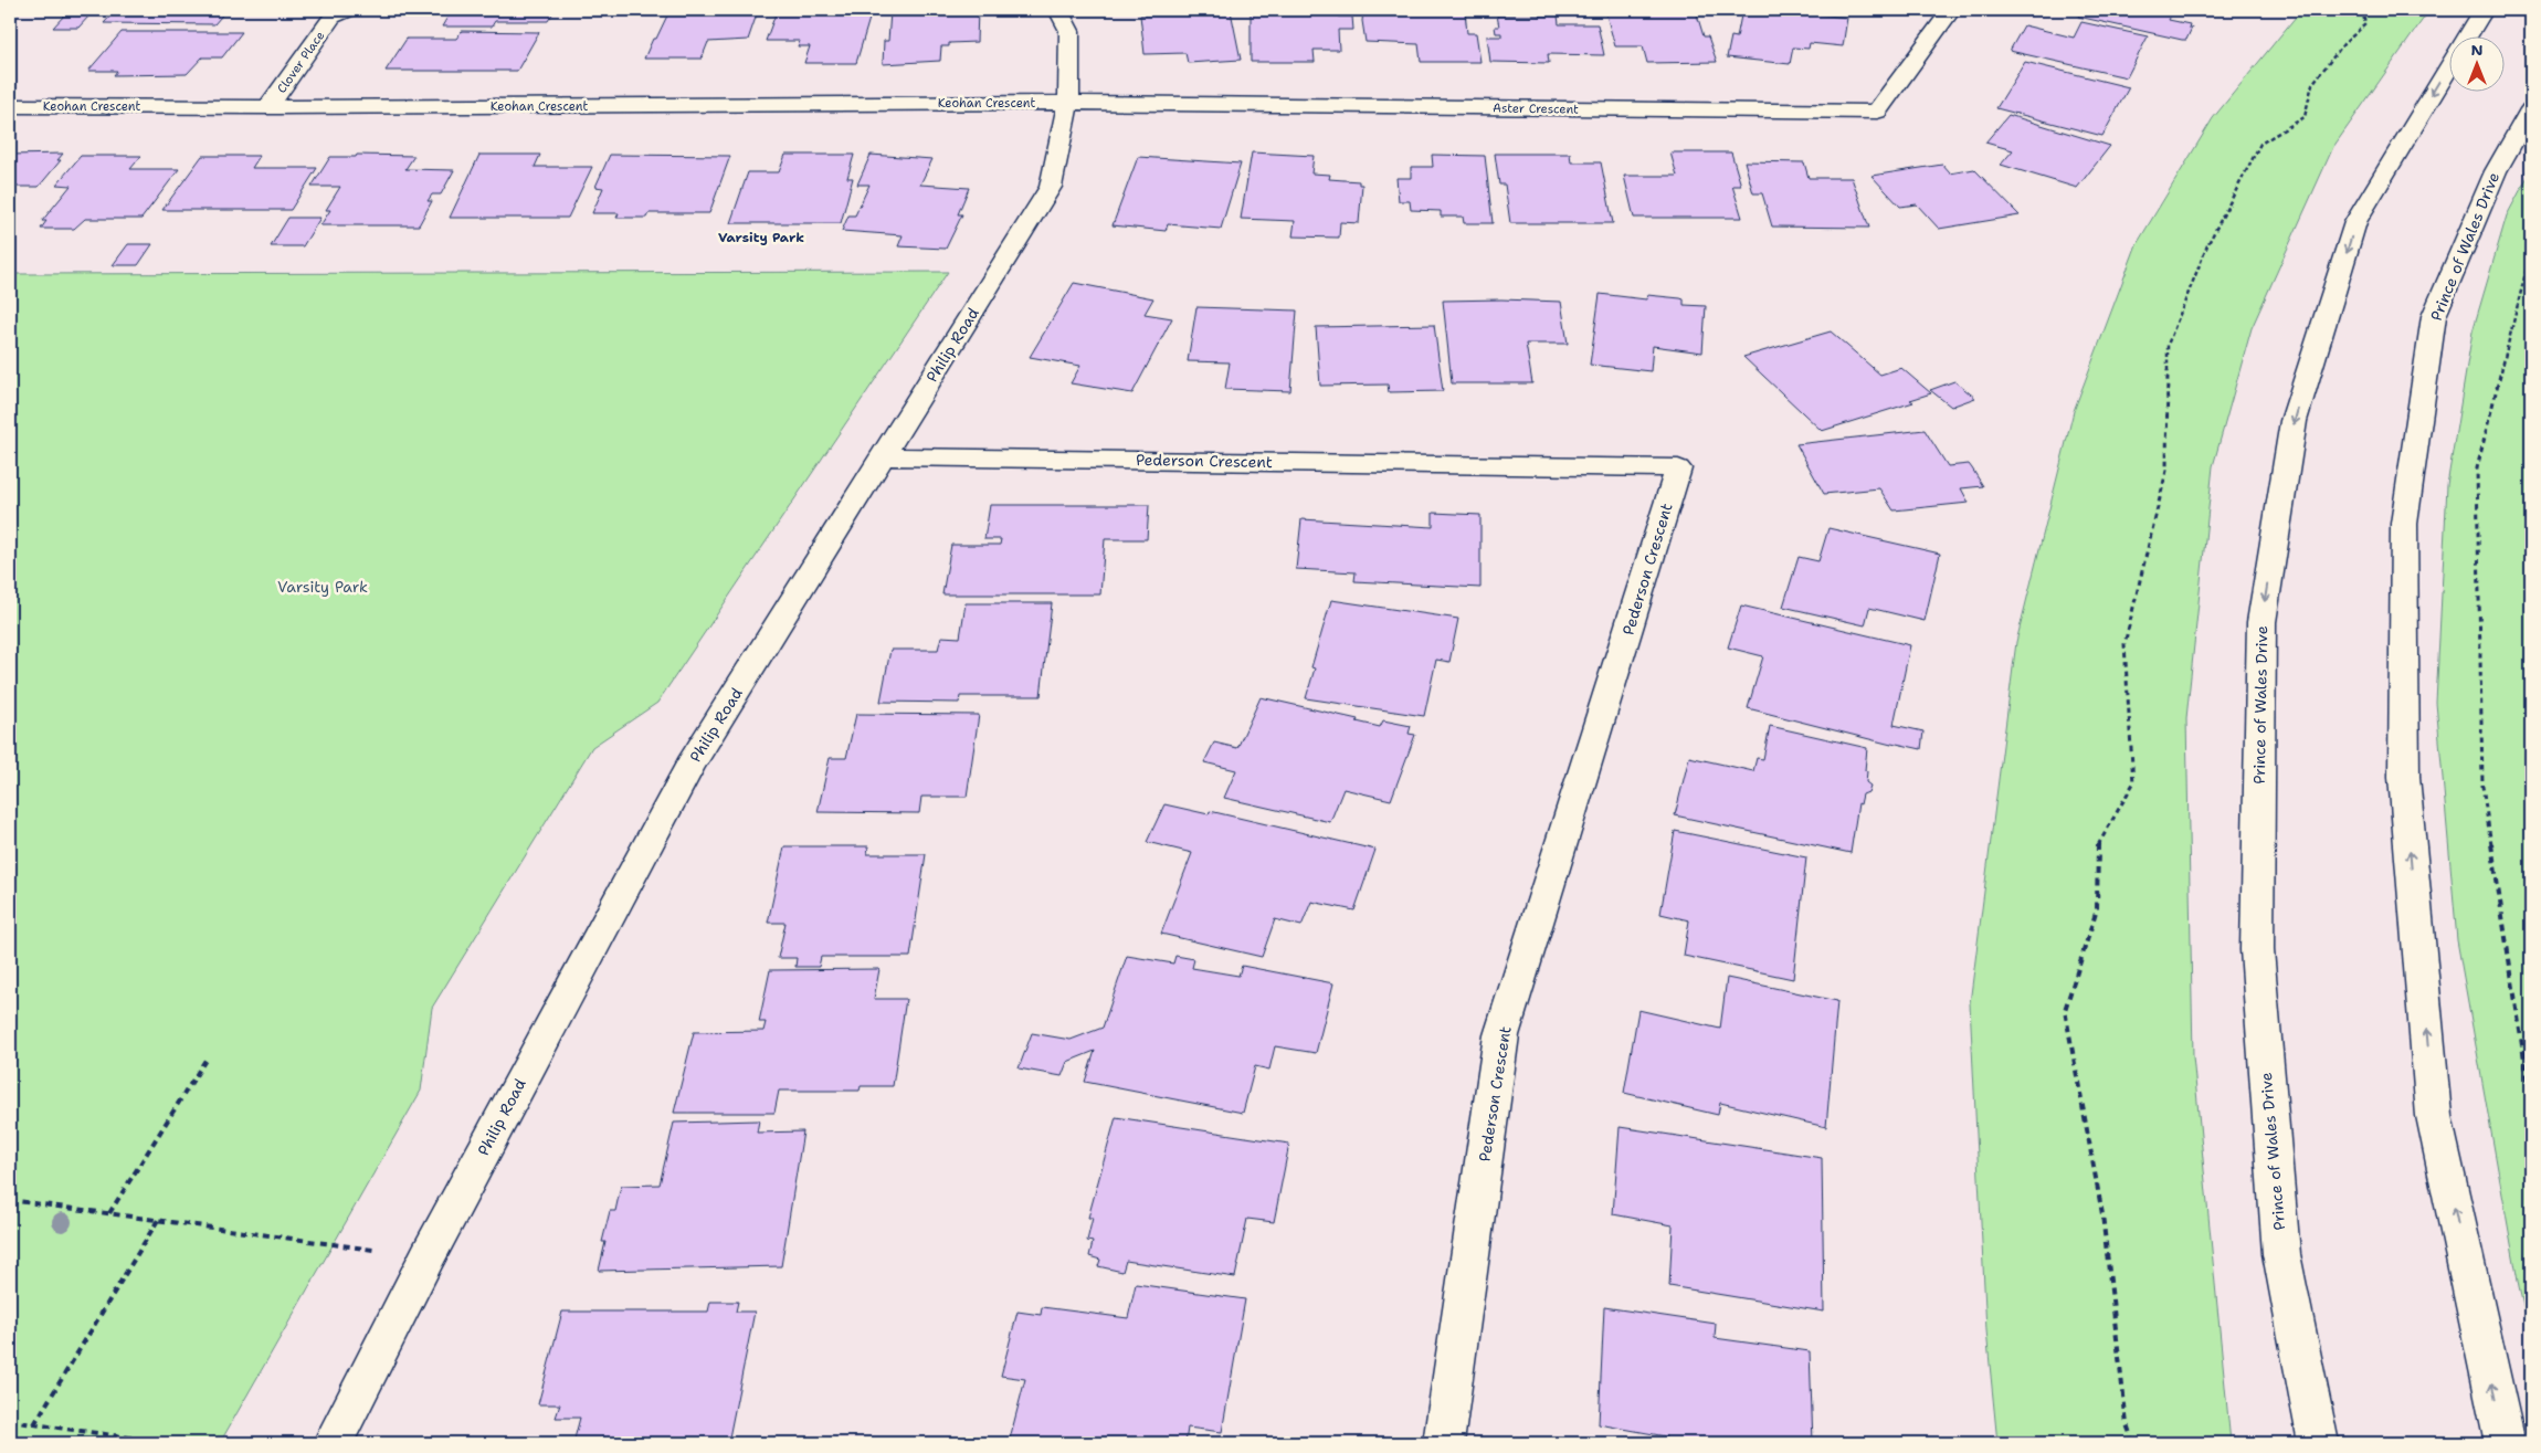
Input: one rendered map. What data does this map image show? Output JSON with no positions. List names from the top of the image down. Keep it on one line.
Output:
{"streets":{"street":["Clover Place","Keohan Crescent","Aster Crescent","Prince of Wales Drive","Philip Road","Pederson Crescent"]},"crossings":[["Clover Place","Keohan Crescent"],["Keohan Crescent","Aster Crescent"],["Keohan Crescent","Philip Road"],["Aster Crescent","Philip Road"],["Philip Road","Pederson Crescent"]],"districts":["Varsity Park"],"parks":["Varsity Park"],"north":"top"}
